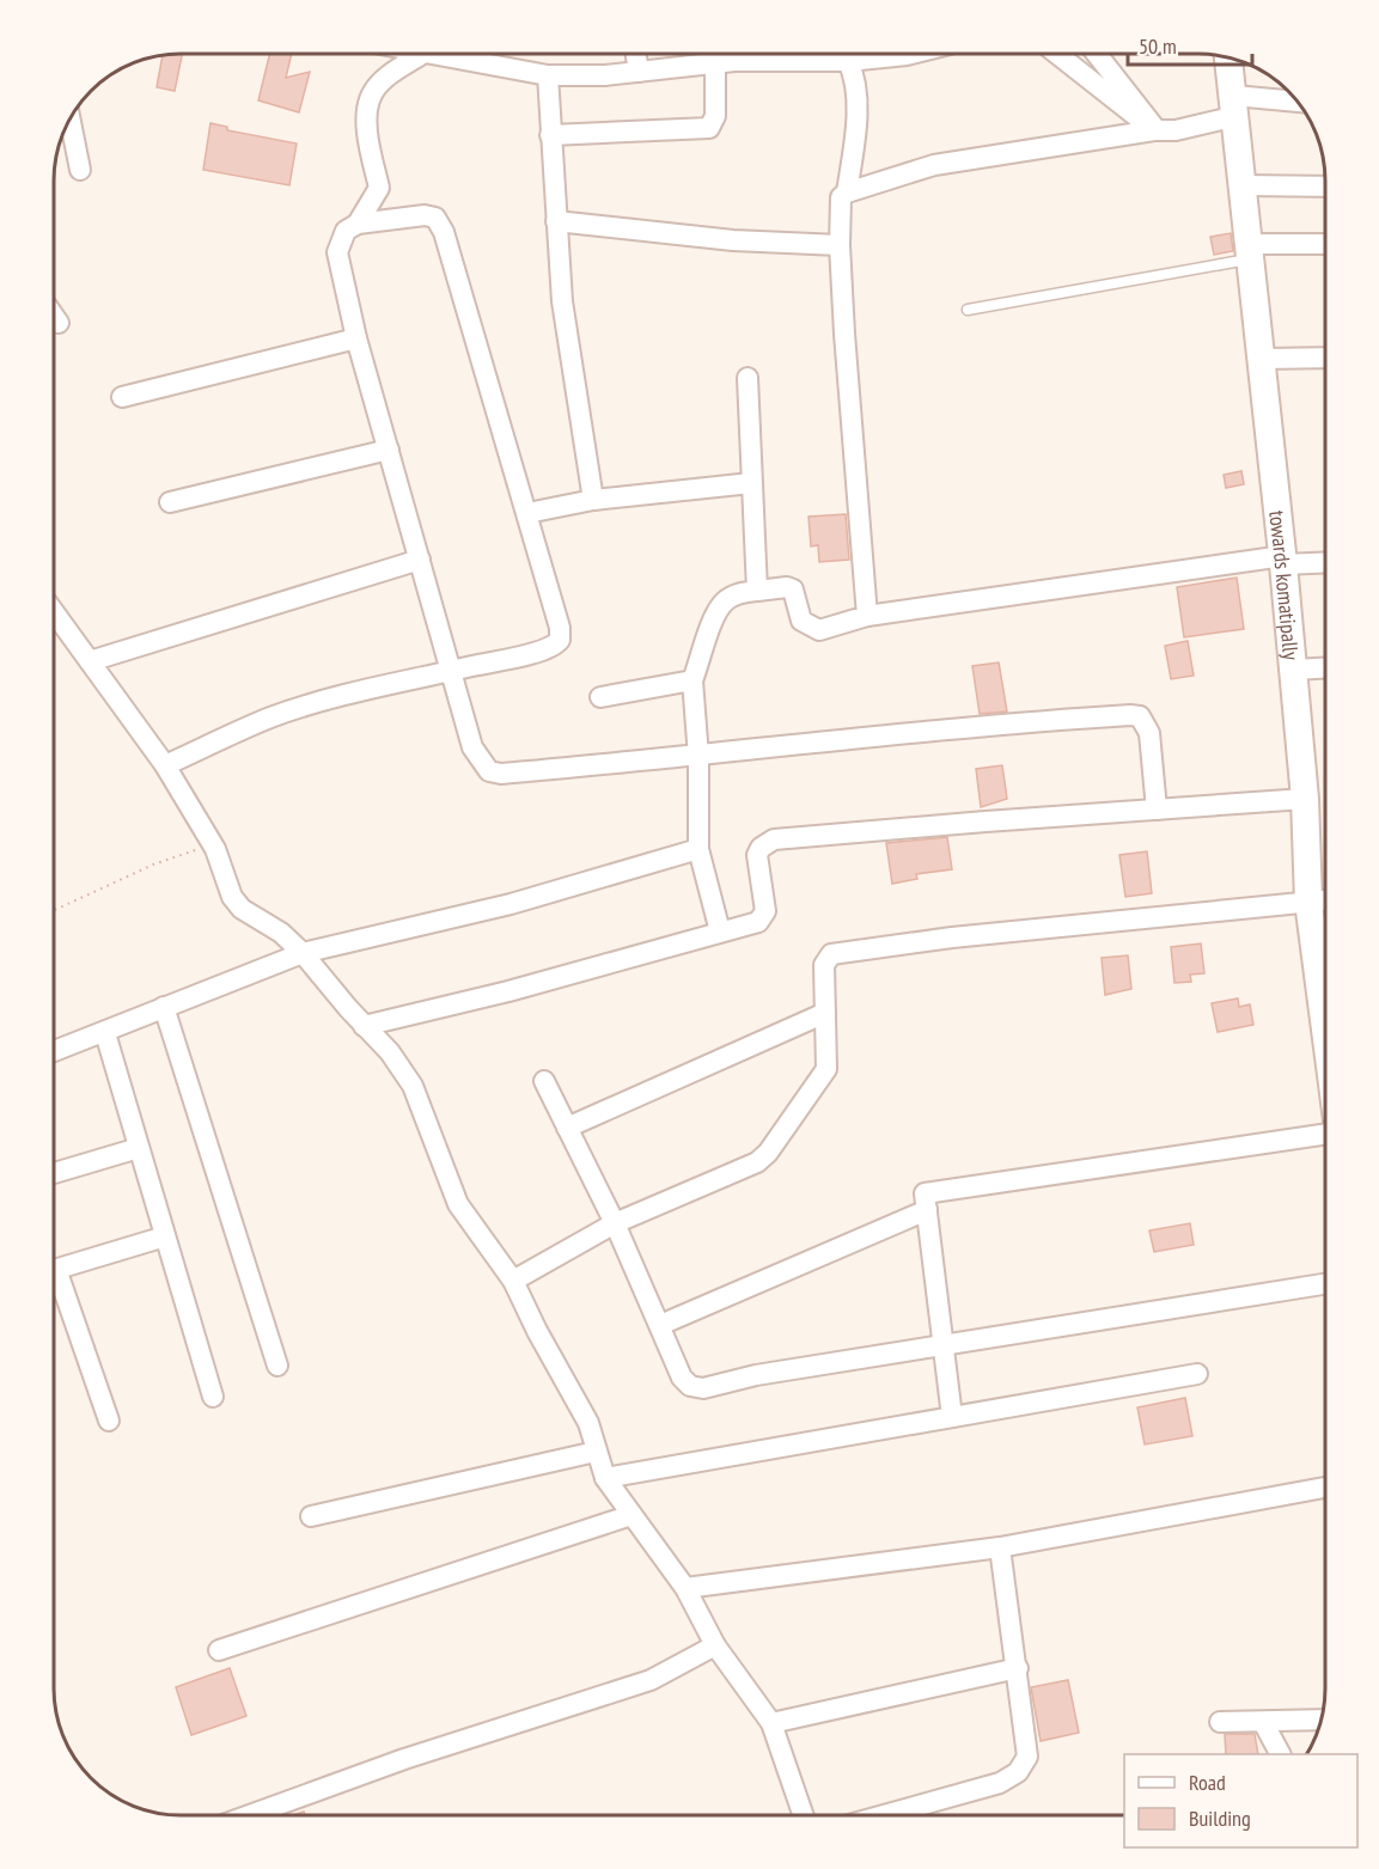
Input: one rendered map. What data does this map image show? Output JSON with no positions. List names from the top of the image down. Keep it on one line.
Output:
{"streets":{"street":["towards komatipally"]},"legend":["Road","Building"],"scale_bar":"50 m"}
